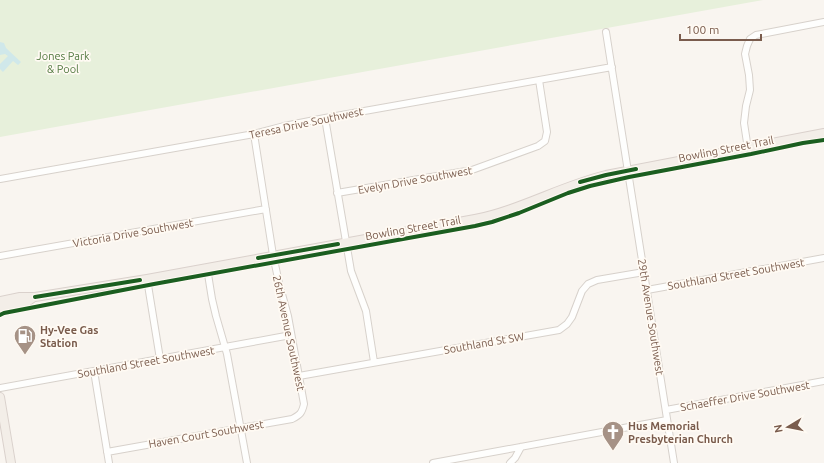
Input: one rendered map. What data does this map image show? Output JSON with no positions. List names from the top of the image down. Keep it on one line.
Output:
{"streets":{"street":["Teresa Drive Southwest","Evelyn Drive Southwest","Victoria Drive Southwest","Southland Street Southwest","29th Avenue Southwest","26th Avenue Southwest","Southland St SW","Schaeffer Drive Southwest","Haven Court Southwest"],"cycle path":["Bowling Street Trail"]},"crossings":[["Teresa Drive Southwest","Evelyn Drive Southwest"],["Teresa Drive Southwest","29th Avenue Southwest"],["Teresa Drive Southwest","26th Avenue Southwest"],["Victoria Drive Southwest","26th Avenue Southwest"],["Southland Street Southwest","29th Avenue Southwest"],["Southland Street Southwest","26th Avenue Southwest"],["29th Avenue Southwest","Southland St SW"],["29th Avenue Southwest","Schaeffer Drive Southwest"],["26th Avenue Southwest","Southland St SW"],["26th Avenue Southwest","Haven Court Southwest"]],"parks":["Jones Park & Pool"],"places":{"fuel station":["Hy-Vee Gas Station"],"church":["Hus Memorial Presbyterian Church"]},"scale_bar":"100 m","north":"left"}
